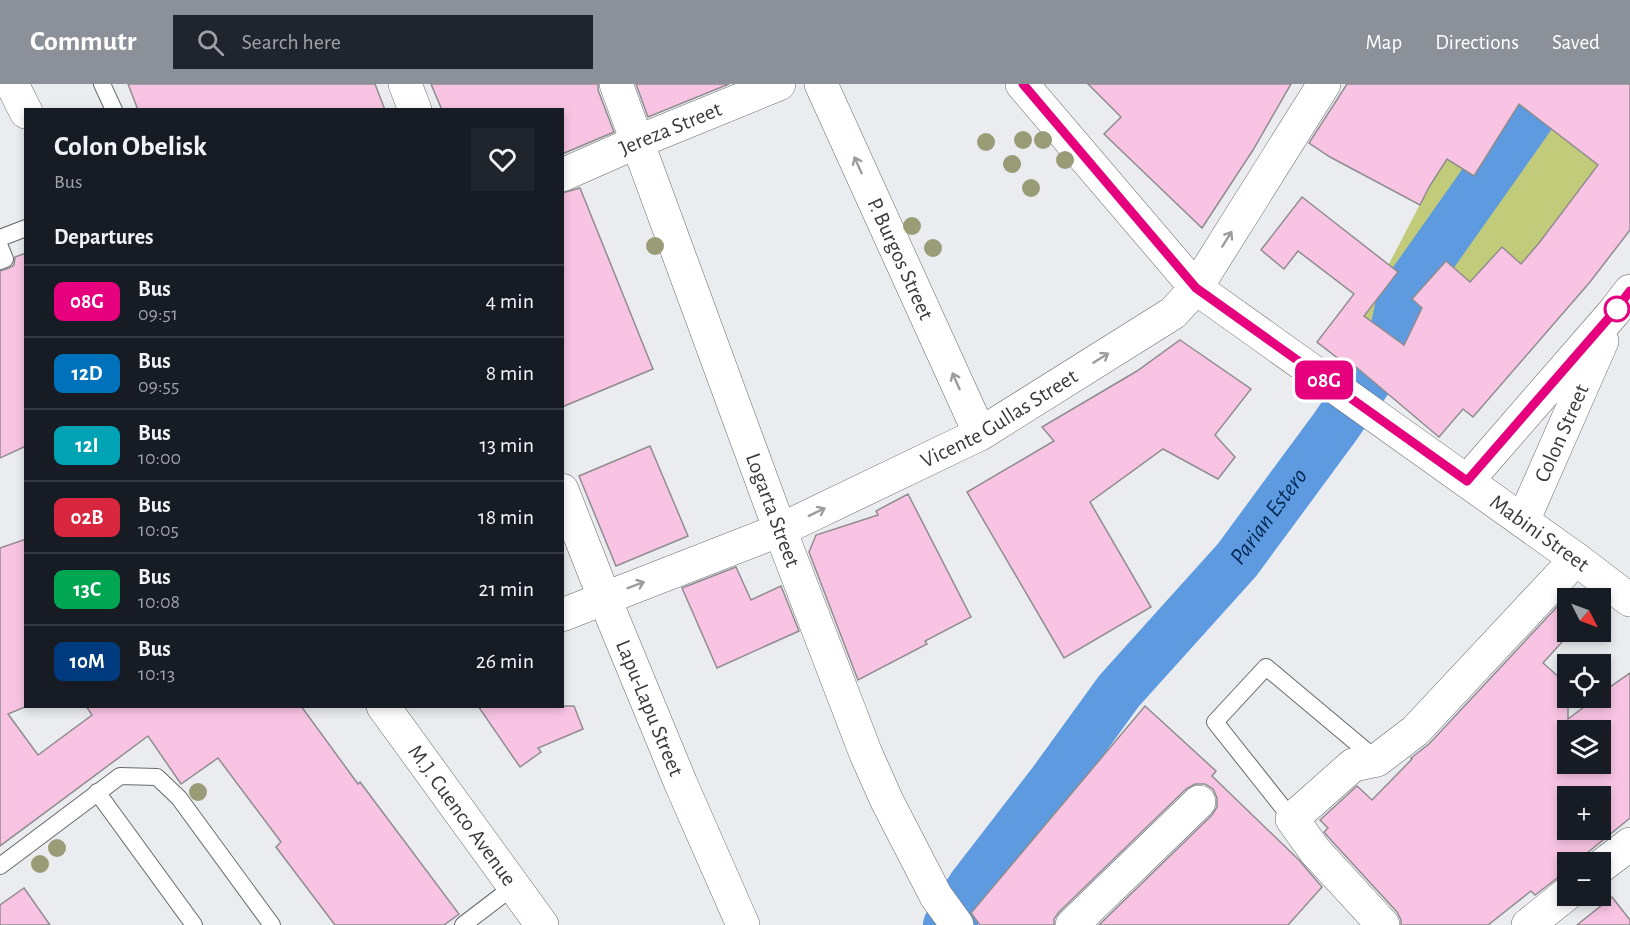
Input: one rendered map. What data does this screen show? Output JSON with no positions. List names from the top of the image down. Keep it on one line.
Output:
{"streets":{"street":["Jereza Street","P. Burgos Street","Vicente Gullas Street","Colon Street","Logarta Street","Mabini Street","Lapu-Lapu Street","M.J. Cuenco Avenue"]},"crossings":[["Jereza Street","Logarta Street"],["P. Burgos Street","Vicente Gullas Street"],["Vicente Gullas Street","Logarta Street"],["Vicente Gullas Street","Mabini Street"],["Vicente Gullas Street","Lapu-Lapu Street"],["Colon Street","Mabini Street"]],"one_way":["P. Burgos Street","Vicente Gullas Street"],"water":["Parian Estero"],"lines":["bus line 08G"],"north":"bottom right","page":{"header":"Commutr","search":"Search here","nav":["Map","Directions","Saved"],"on_map":"08G","heading":[["Colon Obelisk","Bus"],"Departures"],"list":[{"mark":"08G","name":"Bus","note":"09:51","value":"4 min"},{"mark":"12D","name":"Bus","note":"09:55","value":"8 min"},{"mark":"12I","name":"Bus","note":"10:00","value":"13 min"},{"mark":"02B","name":"Bus","note":"10:05","value":"18 min"},{"mark":"13C","name":"Bus","note":"10:08","value":"21 min"},{"mark":"10M","name":"Bus","note":"10:13","value":"26 min"}],"map_buttons":["+","−"]}}
